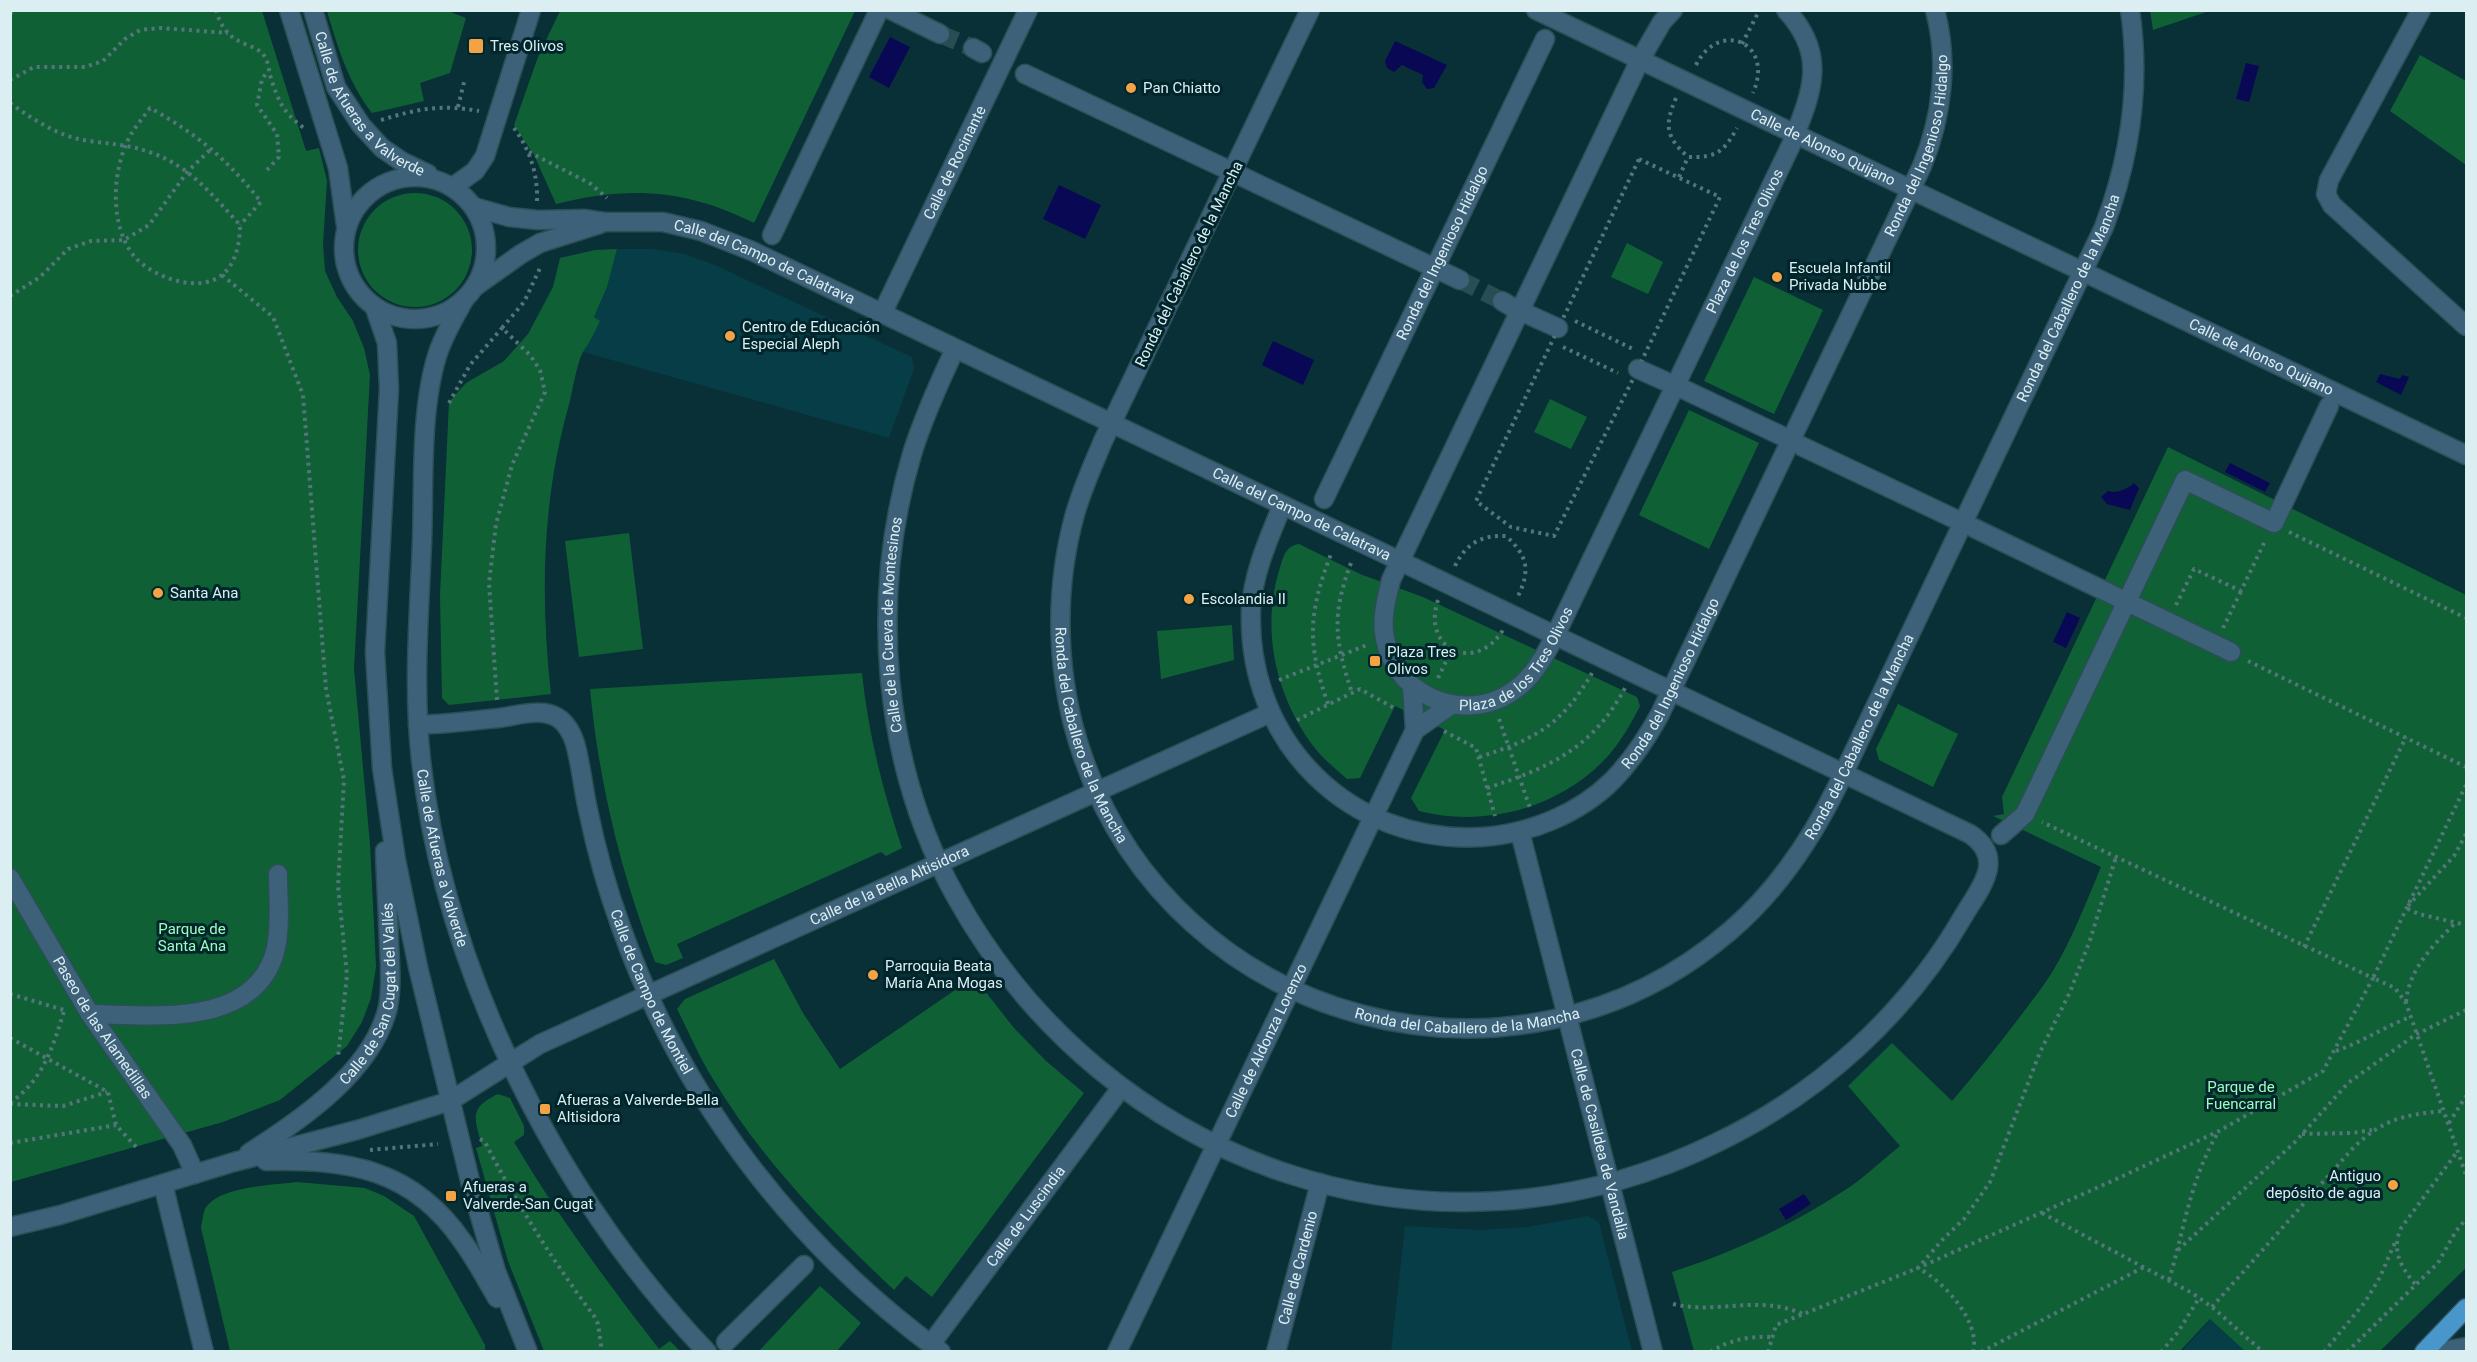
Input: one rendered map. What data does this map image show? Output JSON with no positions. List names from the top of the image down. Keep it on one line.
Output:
{"streets":{"street":["Calle de Afueras a Valverde","Ronda del Ingenioso Hidalgo","Calle de Alonso Quijano","Calle de Rocinante","Plaza de los Tres Olivos","Calle del Campo de Calatrava","Ronda del Caballero de la Mancha","Calle de la Cueva de Montesinos","Calle de la Bella Altisidora","Calle de Campo de Montiel","Calle de San Cugat del Vallés","Paseo de las Alamedillas","Calle de Aldonza Lorenzo","Calle de Casildea de Vandalia","Calle de Luscindia","Calle de Cardenio"]},"crossings":[["Calle de Afueras a Valverde","Calle del Campo de Calatrava"],["Calle de Afueras a Valverde","Calle de la Bella Altisidora"],["Calle de Afueras a Valverde","Calle de Campo de Montiel"],["Calle de Afueras a Valverde","Calle de San Cugat del Vallés"],["Ronda del Ingenioso Hidalgo","Calle de Alonso Quijano"],["Ronda del Ingenioso Hidalgo","Calle del Campo de Calatrava"],["Ronda del Ingenioso Hidalgo","Calle de la Bella Altisidora"],["Ronda del Ingenioso Hidalgo","Calle de Aldonza Lorenzo"],["Ronda del Ingenioso Hidalgo","Calle de Casildea de Vandalia"],["Calle de Alonso Quijano","Plaza de los Tres Olivos"],["Calle de Alonso Quijano","Ronda del Caballero de la Mancha"],["Calle de Rocinante","Calle del Campo de Calatrava"],["Plaza de los Tres Olivos","Calle del Campo de Calatrava"],["Plaza de los Tres Olivos","Calle de Aldonza Lorenzo"],["Calle del Campo de Calatrava","Ronda del Caballero de la Mancha"],["Calle del Campo de Calatrava","Calle de la Cueva de Montesinos"],["Ronda del Caballero de la Mancha","Calle de la Bella Altisidora"],["Ronda del Caballero de la Mancha","Calle de Aldonza Lorenzo"],["Ronda del Caballero de la Mancha","Calle de Casildea de Vandalia"],["Calle de la Cueva de Montesinos","Calle de la Bella Altisidora"],["Calle de la Cueva de Montesinos","Calle de Aldonza Lorenzo"],["Calle de la Cueva de Montesinos","Calle de Casildea de Vandalia"],["Calle de la Cueva de Montesinos","Calle de Luscindia"],["Calle de la Cueva de Montesinos","Calle de Cardenio"],["Calle de la Bella Altisidora","Calle de Campo de Montiel"],["Calle de la Bella Altisidora","Calle de San Cugat del Vallés"],["Calle de Campo de Montiel","Calle de Luscindia"],["Calle de San Cugat del Vallés","Paseo de las Alamedillas"]],"parks":["Parque de Santa Ana","Parque de Fuencarral"],"places":{"transit":["Tres Olivos","Plaza Tres Olivos","Afueras a Valverde-Bella Altisidora","Afueras a Valverde-San Cugat"],"other":["Pan Chiatto","Escuela Infantil Privada Nubbe","Centro de Educación Especial Aleph","Santa Ana","Escolandia II","Parroquia Beata María Ana Mogas","Antiguo depósito de agua"]}}
